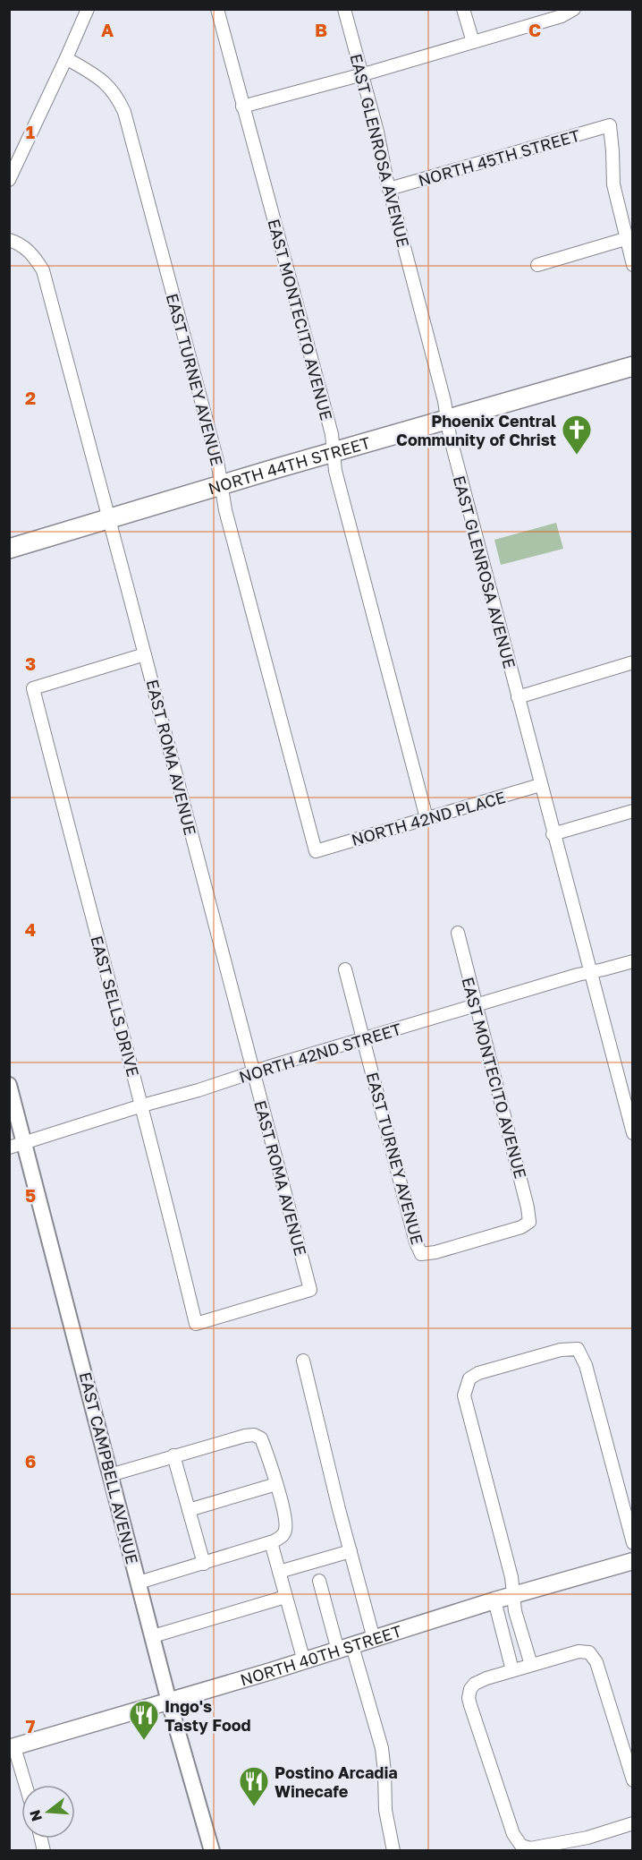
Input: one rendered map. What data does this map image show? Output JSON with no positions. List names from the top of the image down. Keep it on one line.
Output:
{"streets":{"main road":["NORTH 44TH STREET","NORTH 40TH STREET"],"street":["EAST GLENROSA AVENUE","NORTH 45TH STREET","EAST MONTECITO AVENUE","EAST TURNEY AVENUE","EAST ROMA AVENUE","NORTH 42ND PLACE","EAST SELLS DRIVE","NORTH 42ND STREET","EAST CAMPBELL AVENUE"]},"crossings":[["EAST GLENROSA AVENUE","NORTH 45TH STREET"],["EAST GLENROSA AVENUE","NORTH 44TH STREET"],["EAST GLENROSA AVENUE","NORTH 42ND PLACE"],["EAST GLENROSA AVENUE","NORTH 42ND STREET"],["EAST MONTECITO AVENUE","EAST TURNEY AVENUE"],["EAST MONTECITO AVENUE","NORTH 44TH STREET"],["EAST MONTECITO AVENUE","NORTH 42ND PLACE"],["EAST MONTECITO AVENUE","NORTH 42ND STREET"],["EAST TURNEY AVENUE","NORTH 44TH STREET"],["EAST TURNEY AVENUE","NORTH 42ND PLACE"],["EAST TURNEY AVENUE","NORTH 42ND STREET"],["NORTH 44TH STREET","EAST ROMA AVENUE"],["EAST ROMA AVENUE","EAST SELLS DRIVE"],["EAST ROMA AVENUE","NORTH 42ND STREET"],["EAST SELLS DRIVE","NORTH 42ND STREET"],["NORTH 42ND STREET","EAST CAMPBELL AVENUE"],["EAST CAMPBELL AVENUE","NORTH 40TH STREET"]],"places":{"church":["Phoenix Central Community of Christ"],"restaurant":["Ingo's Tasty Food","Postino Arcadia Winecafe"]},"north":"left","grid":{"columns":["A","B","C"],"rows":["1","2","3","4","5","6","7"]}}
